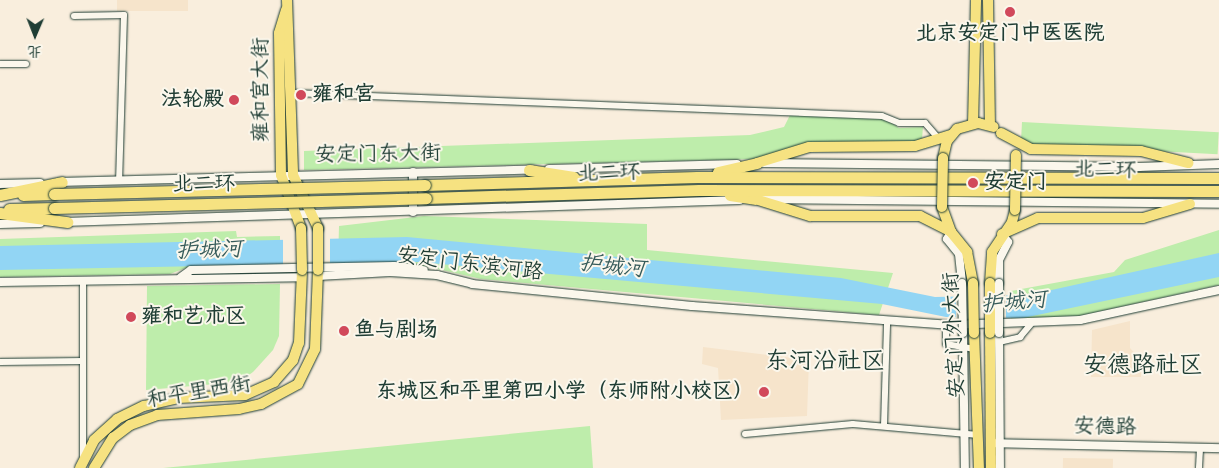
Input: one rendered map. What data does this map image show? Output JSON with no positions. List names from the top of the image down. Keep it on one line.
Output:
{"streets":{"highway":["北二环"],"main road":["雍和宫大街","安定门外大街","和平里西街"],"street":["安定门东大街","安定门东滨河路","安德路"]},"crossings":[["雍和宫大街","安定门东大街"],["雍和宫大街","和平里西街"],["安定门东滨河路","和平里西街"],["安定门外大街","安德路"]],"districts":["东河沿社区","安德路社区"],"water":["护城河"],"places":["北京安定门中医医院","雍和宫","法轮殿","安定门","雍和艺术区","鱼与剧场","东城区和平里第四小学（东师附小校区）"],"north":"bottom"}
